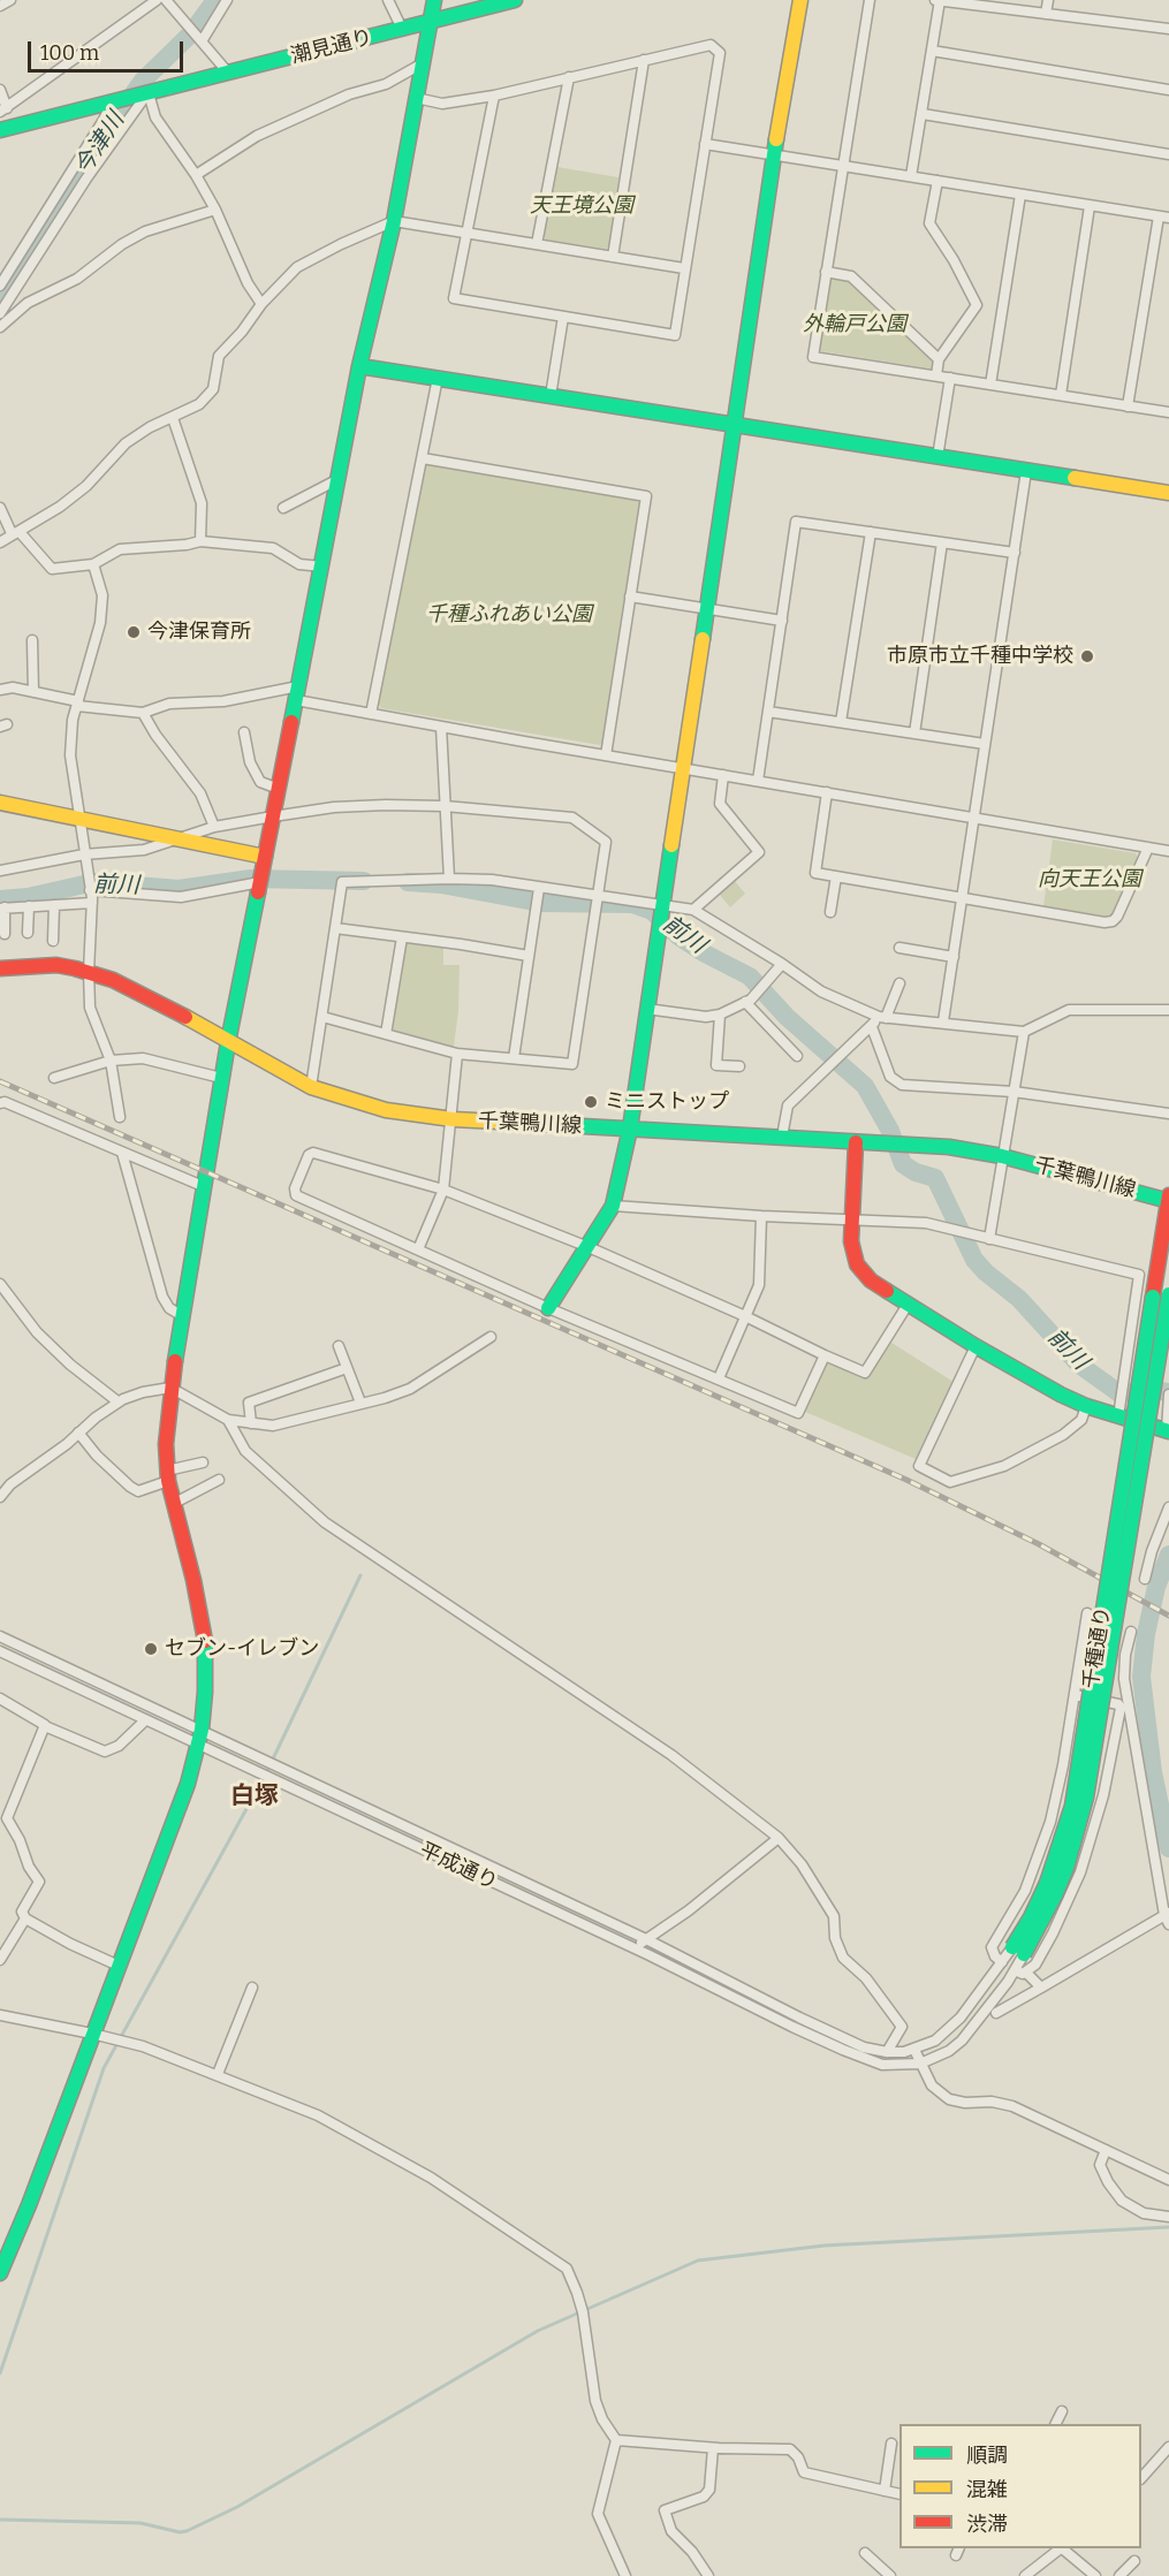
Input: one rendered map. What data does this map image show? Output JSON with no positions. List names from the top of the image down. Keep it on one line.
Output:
{"streets":{"street":["潮見通り","千葉鴨川線","千種通り","平成通り"]},"crossings":[["千葉鴨川線","千種通り"],["千種通り","平成通り"]],"districts":["白塚"],"water":["今津川","前川"],"parks":["天王境公園","外輪戸公園","千種ふれあい公園","向天王公園"],"places":["今津保育所","市原市立千種中学校","ミニストップ","セブン-イレブン"],"legend":["順調","混雑","渋滞"],"scale_bar":"100 m"}
